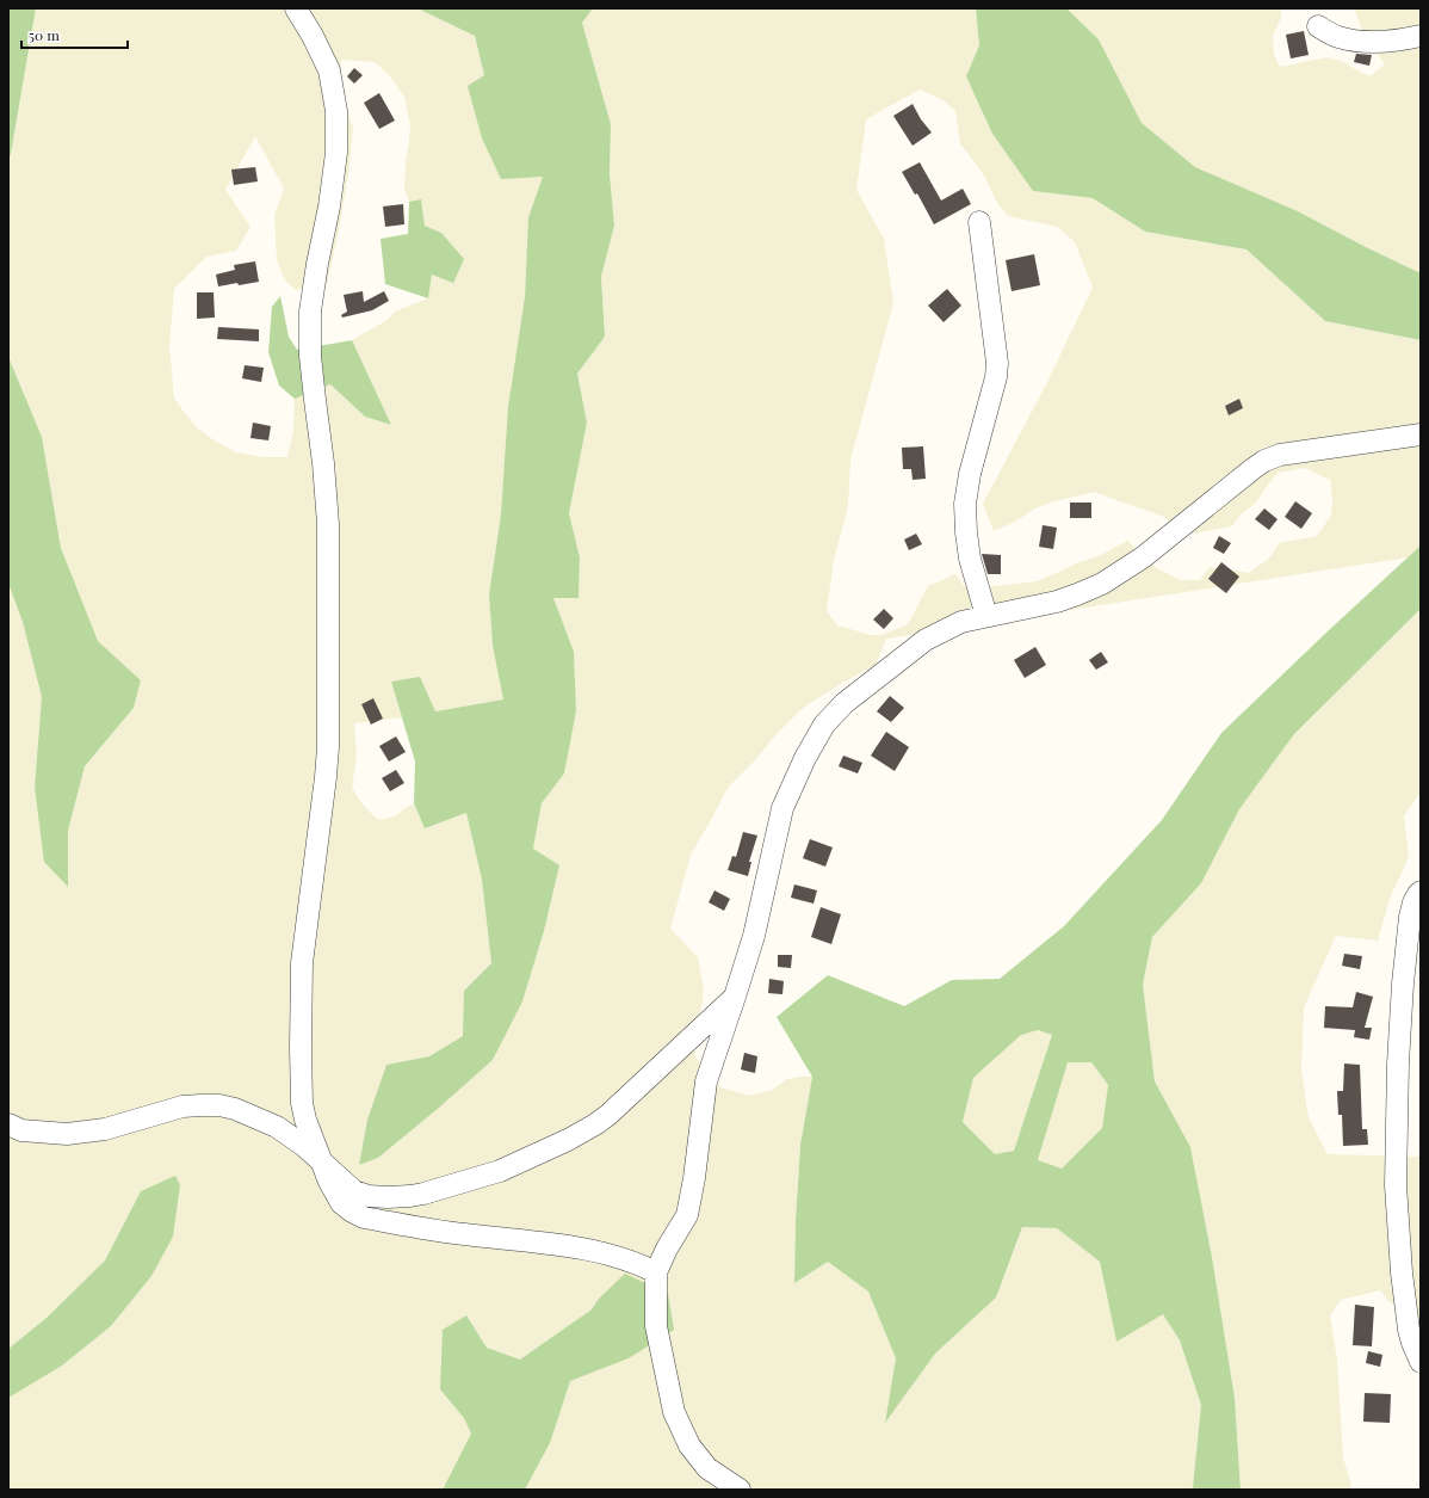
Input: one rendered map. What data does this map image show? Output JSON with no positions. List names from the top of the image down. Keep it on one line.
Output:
{"scale_bar":"50 m"}
